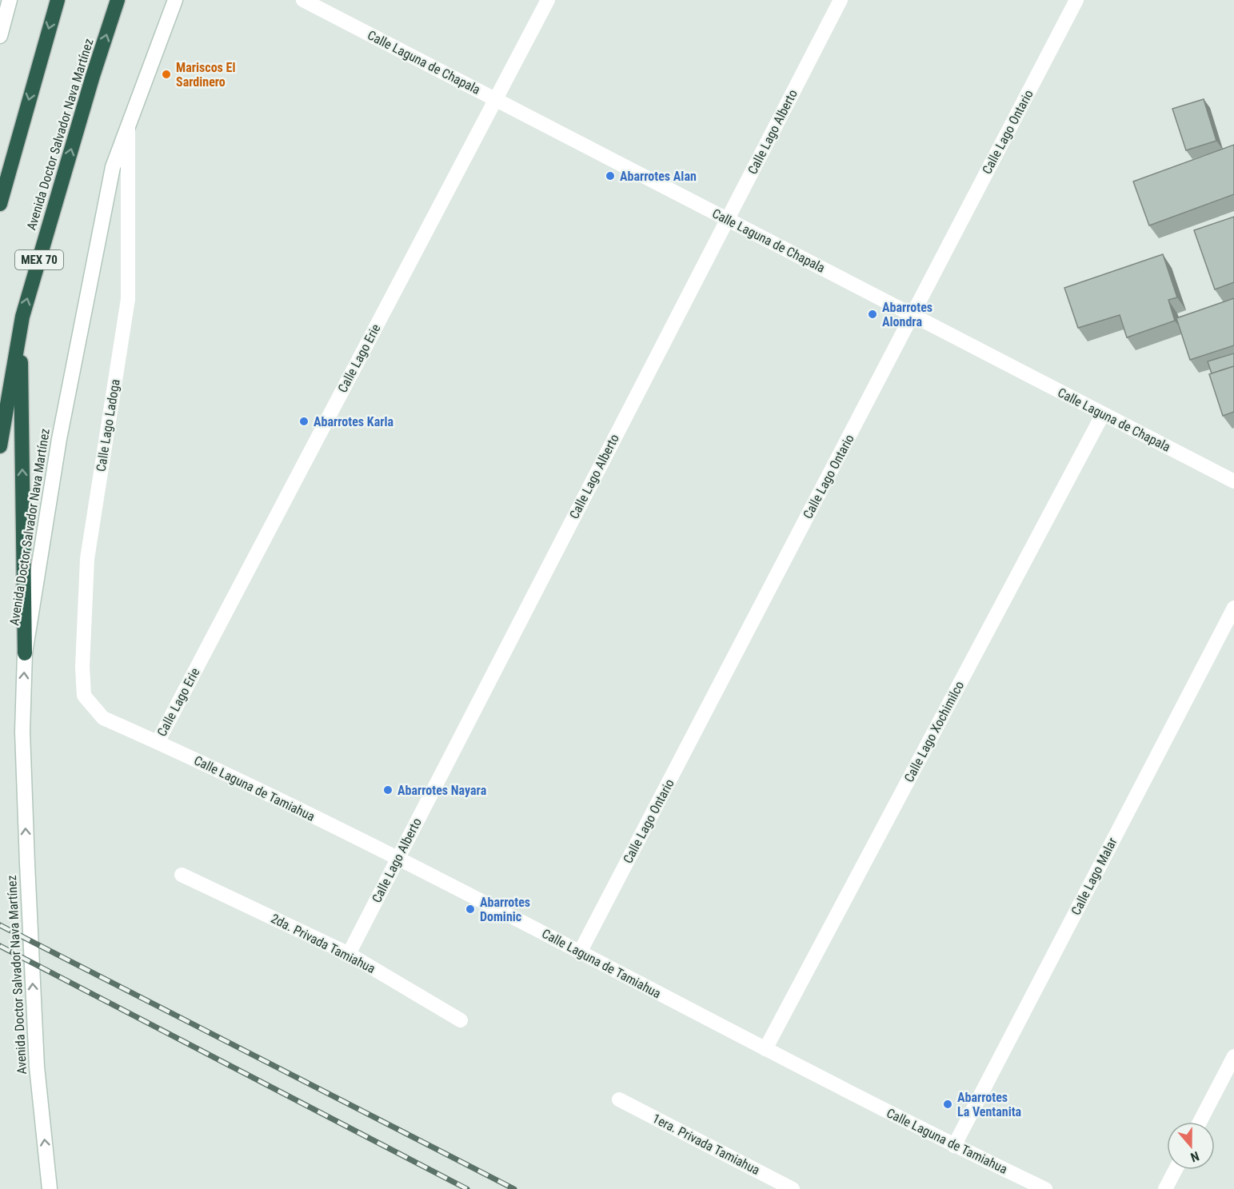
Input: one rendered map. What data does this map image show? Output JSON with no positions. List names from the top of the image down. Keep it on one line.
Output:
{"streets":{"highway":["Avenida Doctor Salvador Nava Martínez","MEX 70"],"street":["Calle Laguna de Chapala","Calle Lago Alberto","Calle Lago Ontario","Calle Lago Erie","Calle Lago Ladoga","Calle Lago Xochimilco","Calle Laguna de Tamiahua","Calle Lago Malar","2da. Privada Tamiahua","1era. Privada Tamiahua"]},"crossings":[["Calle Laguna de Chapala","Calle Lago Alberto"],["Calle Laguna de Chapala","Calle Lago Ontario"],["Calle Laguna de Chapala","Calle Lago Erie"],["Calle Laguna de Chapala","Calle Lago Xochimilco"],["Calle Lago Alberto","Calle Laguna de Tamiahua"],["Calle Lago Alberto","2da. Privada Tamiahua"],["Calle Lago Ontario","Calle Laguna de Tamiahua"],["Avenida Doctor Salvador Nava Martínez","Calle Lago Ladoga"],["Calle Lago Erie","Calle Laguna de Tamiahua"],["Calle Lago Ladoga","Calle Laguna de Tamiahua"],["Calle Lago Xochimilco","Calle Laguna de Tamiahua"],["Calle Laguna de Tamiahua","Calle Lago Malar"]],"one_way":["Avenida Doctor Salvador Nava Martínez"],"places":["Mariscos El Sardinero","Abarrotes Alan","Abarrotes Alondra","Abarrotes Karla","Abarrotes Nayara","Abarrotes Dominic","Abarrotes La Ventanita"],"north":"bottom"}
